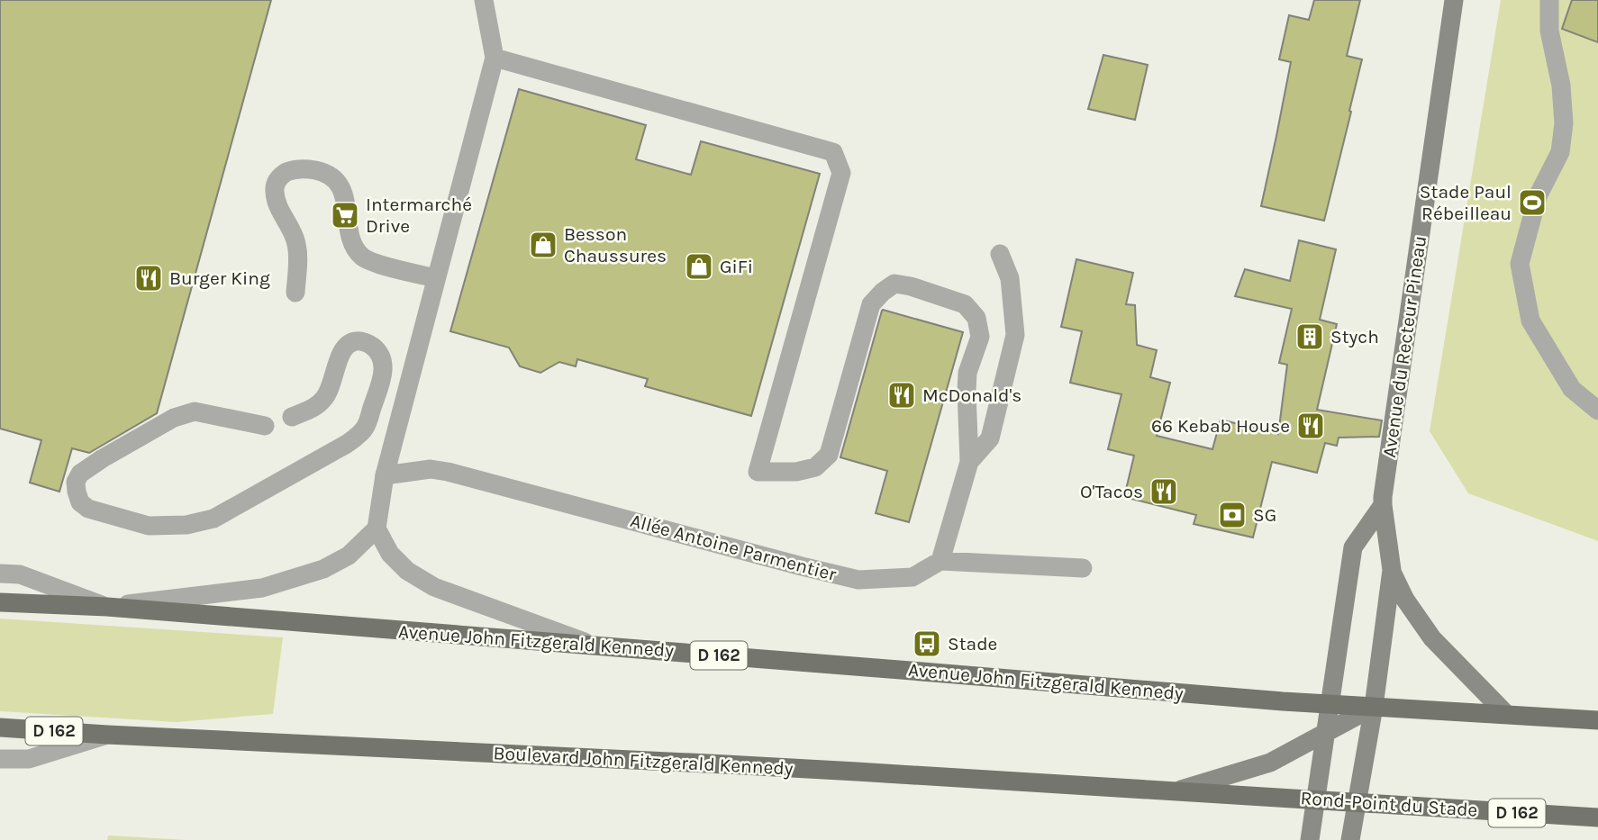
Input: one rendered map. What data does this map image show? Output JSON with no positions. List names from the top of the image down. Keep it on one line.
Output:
{"streets":{"main road":["Avenue du Recteur Pineau","Avenue John Fitzgerald Kennedy","D 162","Boulevard John Fitzgerald Kennedy","Rond-Point du Stade"],"street":["Allée Antoine Parmentier"]},"crossings":[["Avenue du Recteur Pineau","Avenue John Fitzgerald Kennedy"],["Avenue du Recteur Pineau","D 162"],["Avenue du Recteur Pineau","Rond-Point du Stade"],["Avenue John Fitzgerald Kennedy","D 162"],["D 162","Boulevard John Fitzgerald Kennedy"],["Boulevard John Fitzgerald Kennedy","Rond-Point du Stade"]],"places":{"sports":["Stade Paul Rébeilleau"],"supermarket":["Intermarché Drive"],"shop":["Besson Chaussures","GiFi"],"restaurant":["Burger King","McDonald's","66 Kebab House","O'Tacos"],"building":["Stych"],"bank":["SG"],"bus stop":["Stade"]}}
